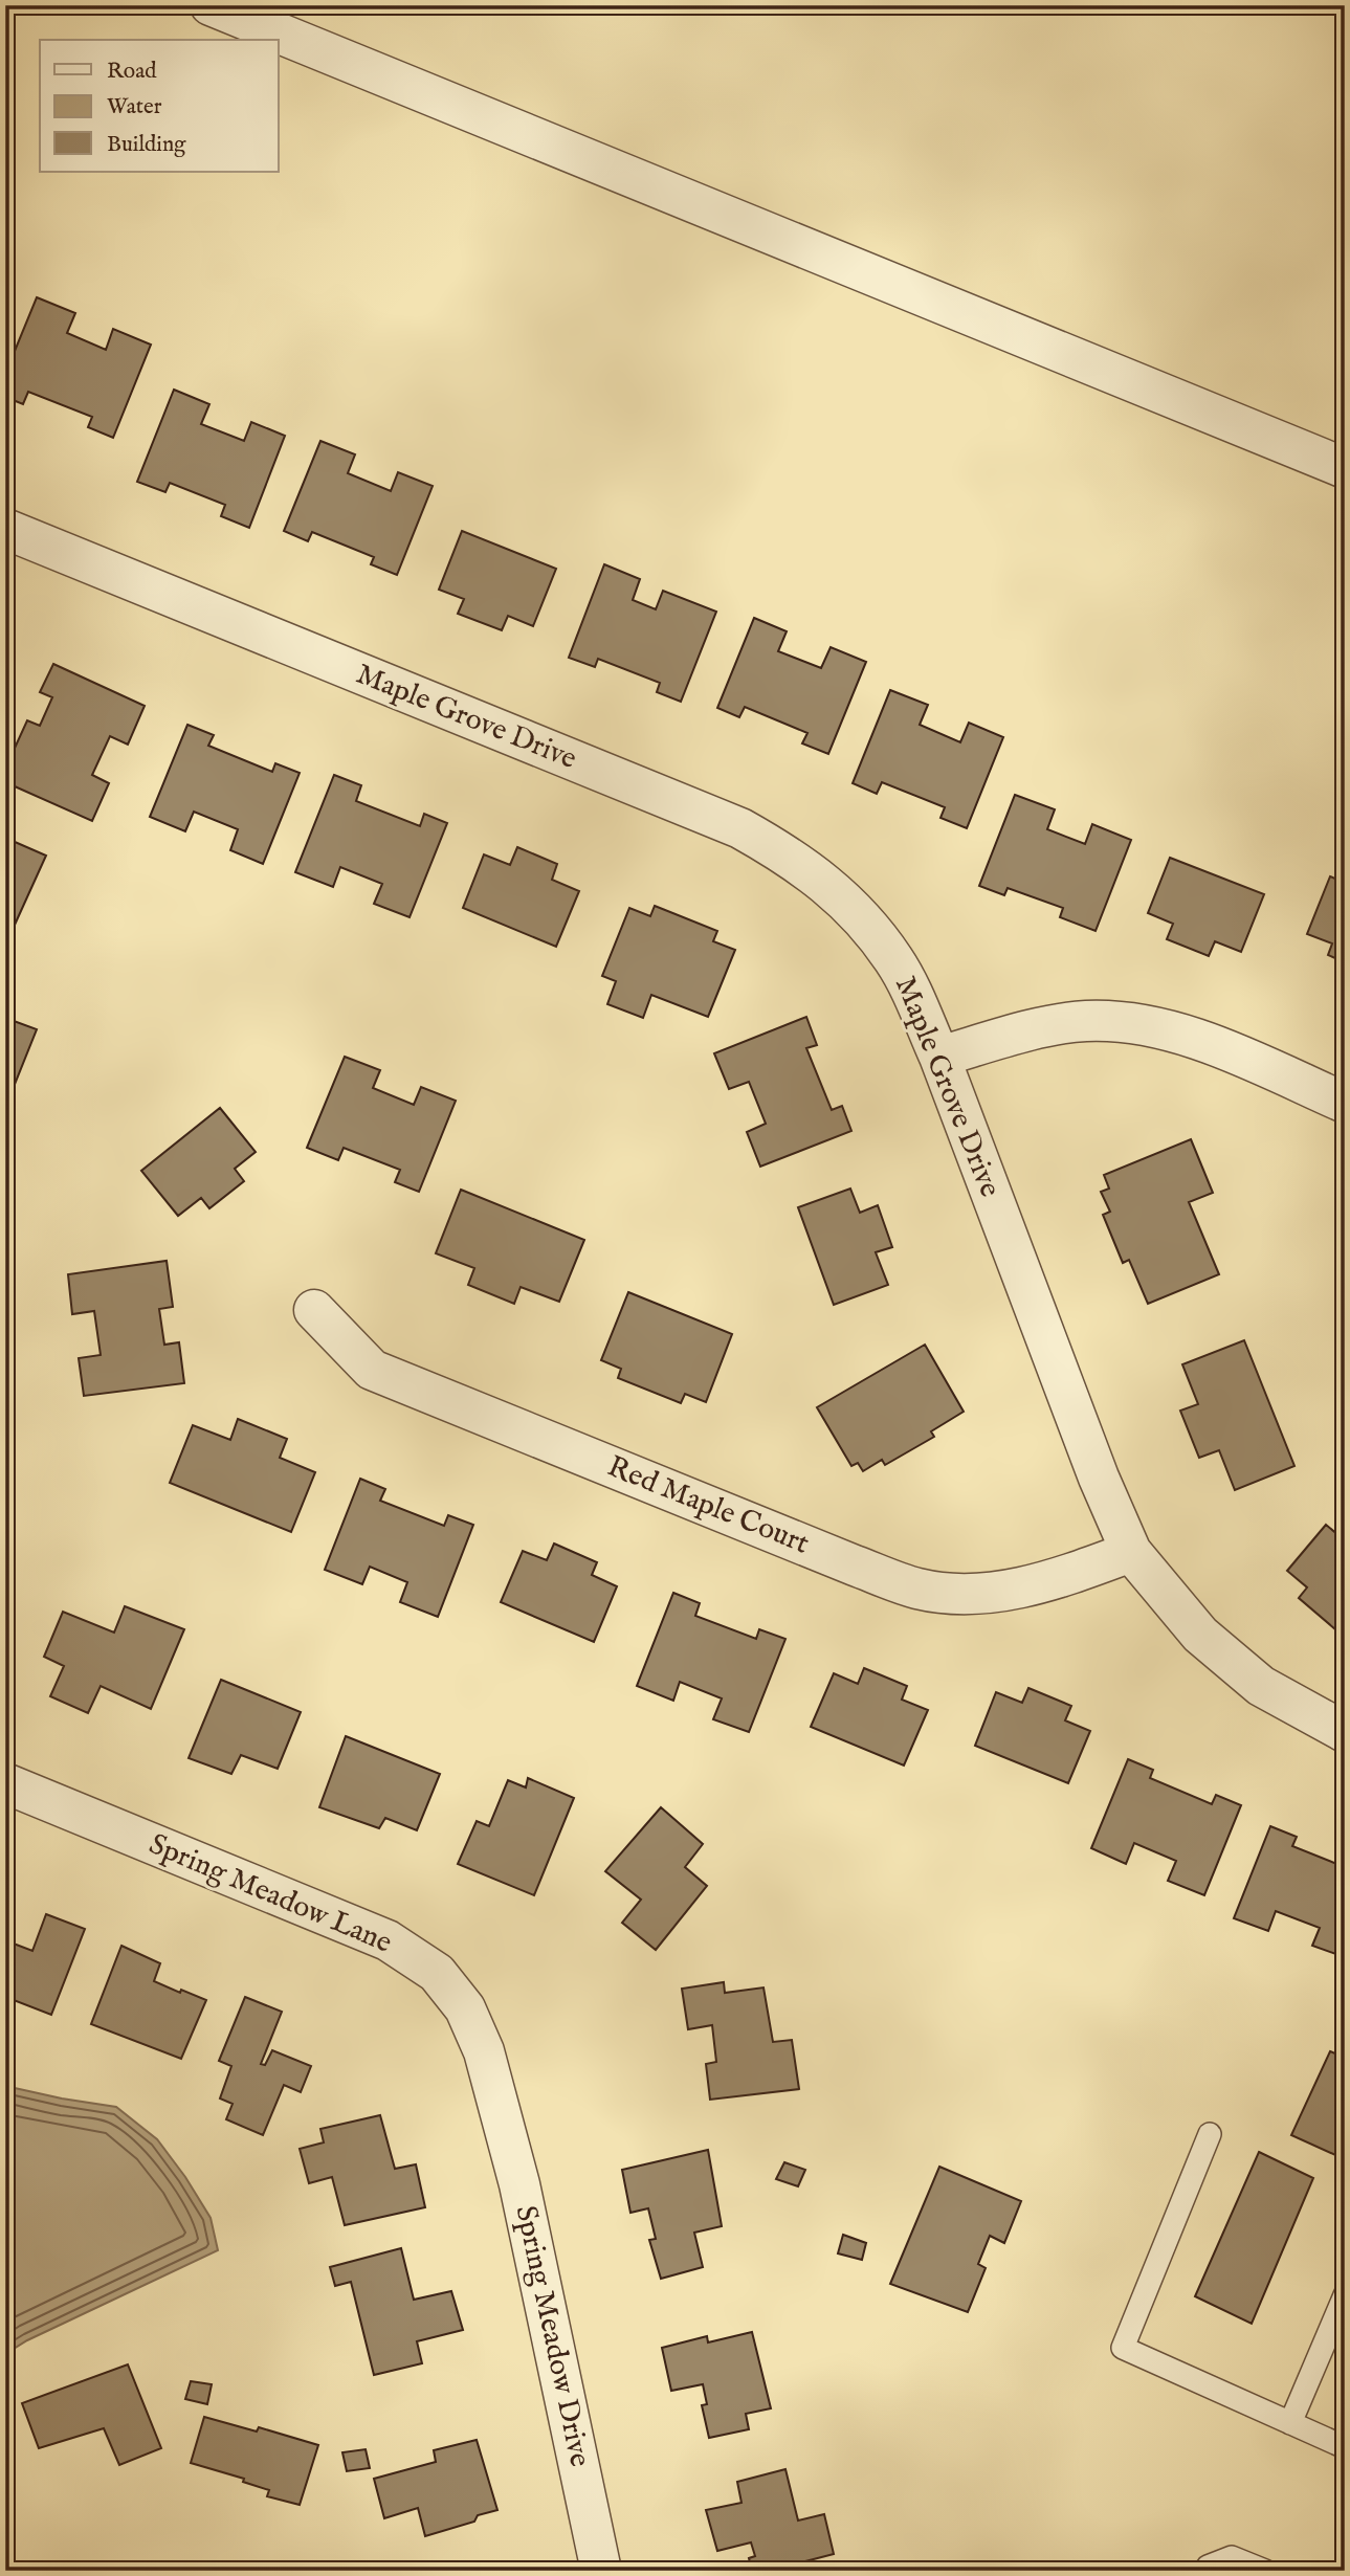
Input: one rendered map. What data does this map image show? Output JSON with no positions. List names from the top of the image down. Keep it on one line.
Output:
{"streets":{"street":["Maple Grove Drive","Red Maple Court","Spring Meadow Lane","Spring Meadow Drive"]},"crossings":[["Maple Grove Drive","Red Maple Court"],["Spring Meadow Lane","Spring Meadow Drive"]],"legend":["Road","Water","Building"]}
